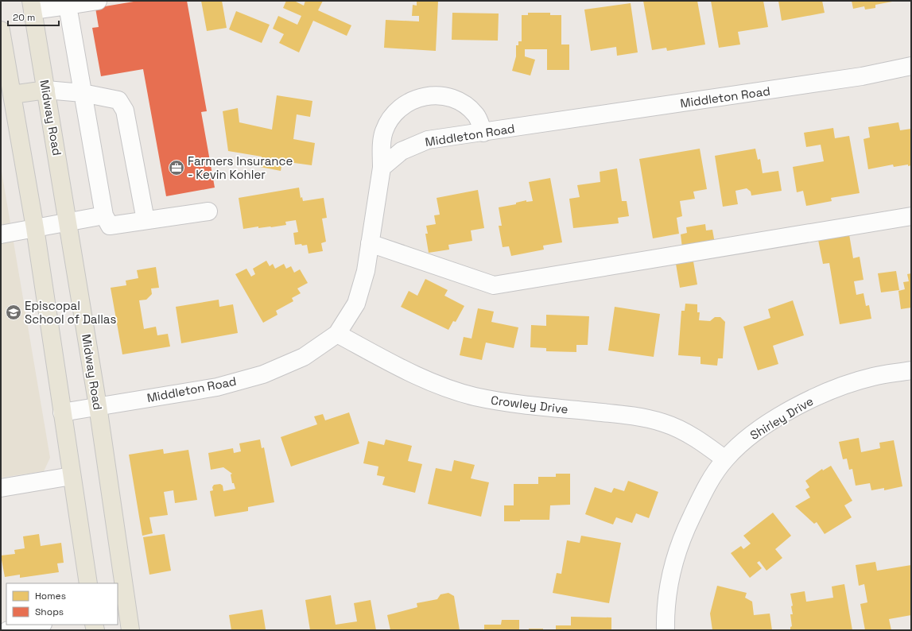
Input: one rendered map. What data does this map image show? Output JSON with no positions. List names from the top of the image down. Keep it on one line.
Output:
{"streets":{"main road":["Midway Road"],"street":["Middleton Road","Crowley Drive","Shirley Drive"]},"crossings":[["Middleton Road","Midway Road"],["Middleton Road","Crowley Drive"],["Crowley Drive","Shirley Drive"]],"places":{"office":["Farmers Insurance - Kevin Kohler"],"school or university":["Episcopal School of Dallas"]},"legend":["Homes","Shops"],"scale_bar":"20 m"}
